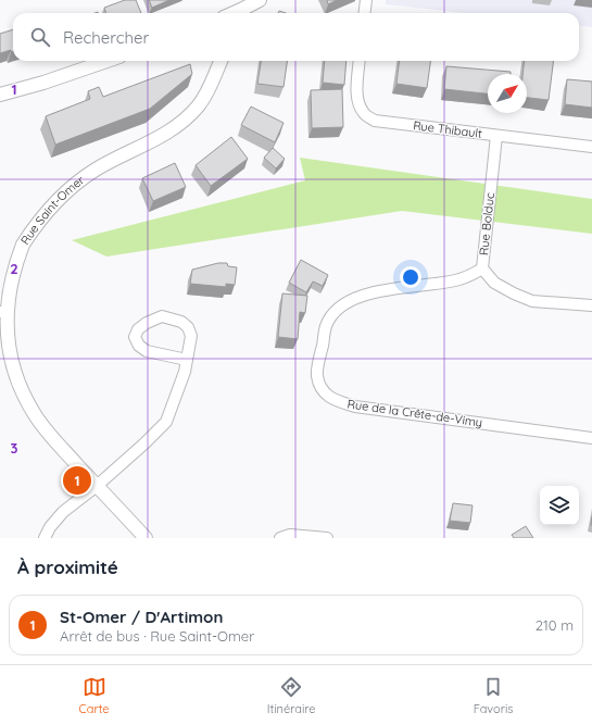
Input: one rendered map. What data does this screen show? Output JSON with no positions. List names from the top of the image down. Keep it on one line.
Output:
{"streets":{"street":["Rue Thibault","Rue Saint-Omer","Rue Bolduc","Rue de la Crête-de-Vimy"]},"crossings":[["Rue Thibault","Rue Bolduc"],["Rue Bolduc","Rue de la Crête-de-Vimy"]],"north":"top right","page":{"search":"Rechercher","pins":"1","heading":"À proximité","list":[{"mark":"1","name":"St-Omer / D'Artimon","note":"Arrêt de bus · Rue Saint-Omer","value":"210 m"}],"nav":["Carte","Itinéraire","Favoris"]},"grid":{"rows":["1","2","3"]}}
